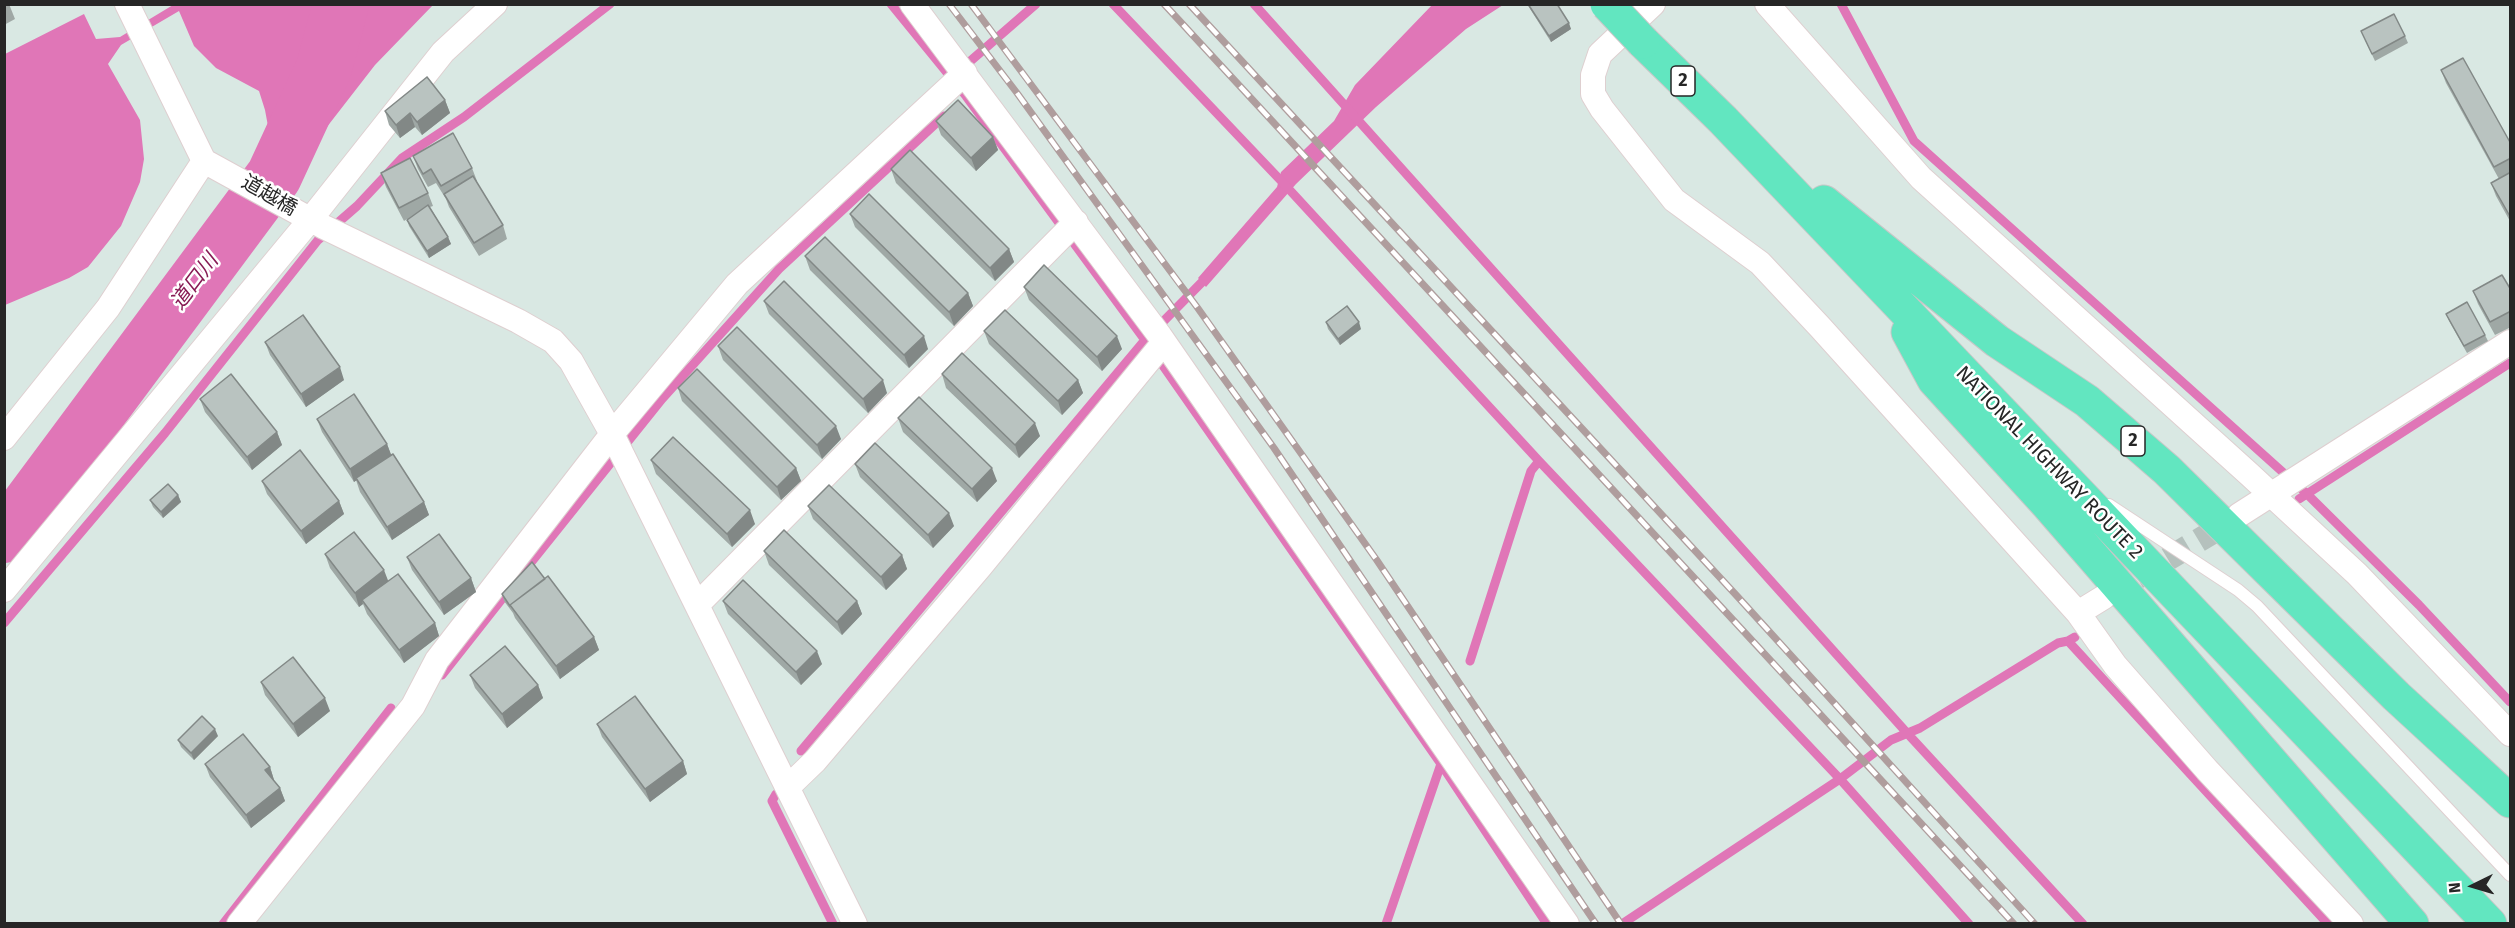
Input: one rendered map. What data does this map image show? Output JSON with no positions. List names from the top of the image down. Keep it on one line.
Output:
{"streets":{"highway":["2","NATIONAL HIGHWAY ROUTE 2"],"street":["道越橋"]},"crossings":[["2","NATIONAL HIGHWAY ROUTE 2"]],"water":["道口川"],"north":"left"}
